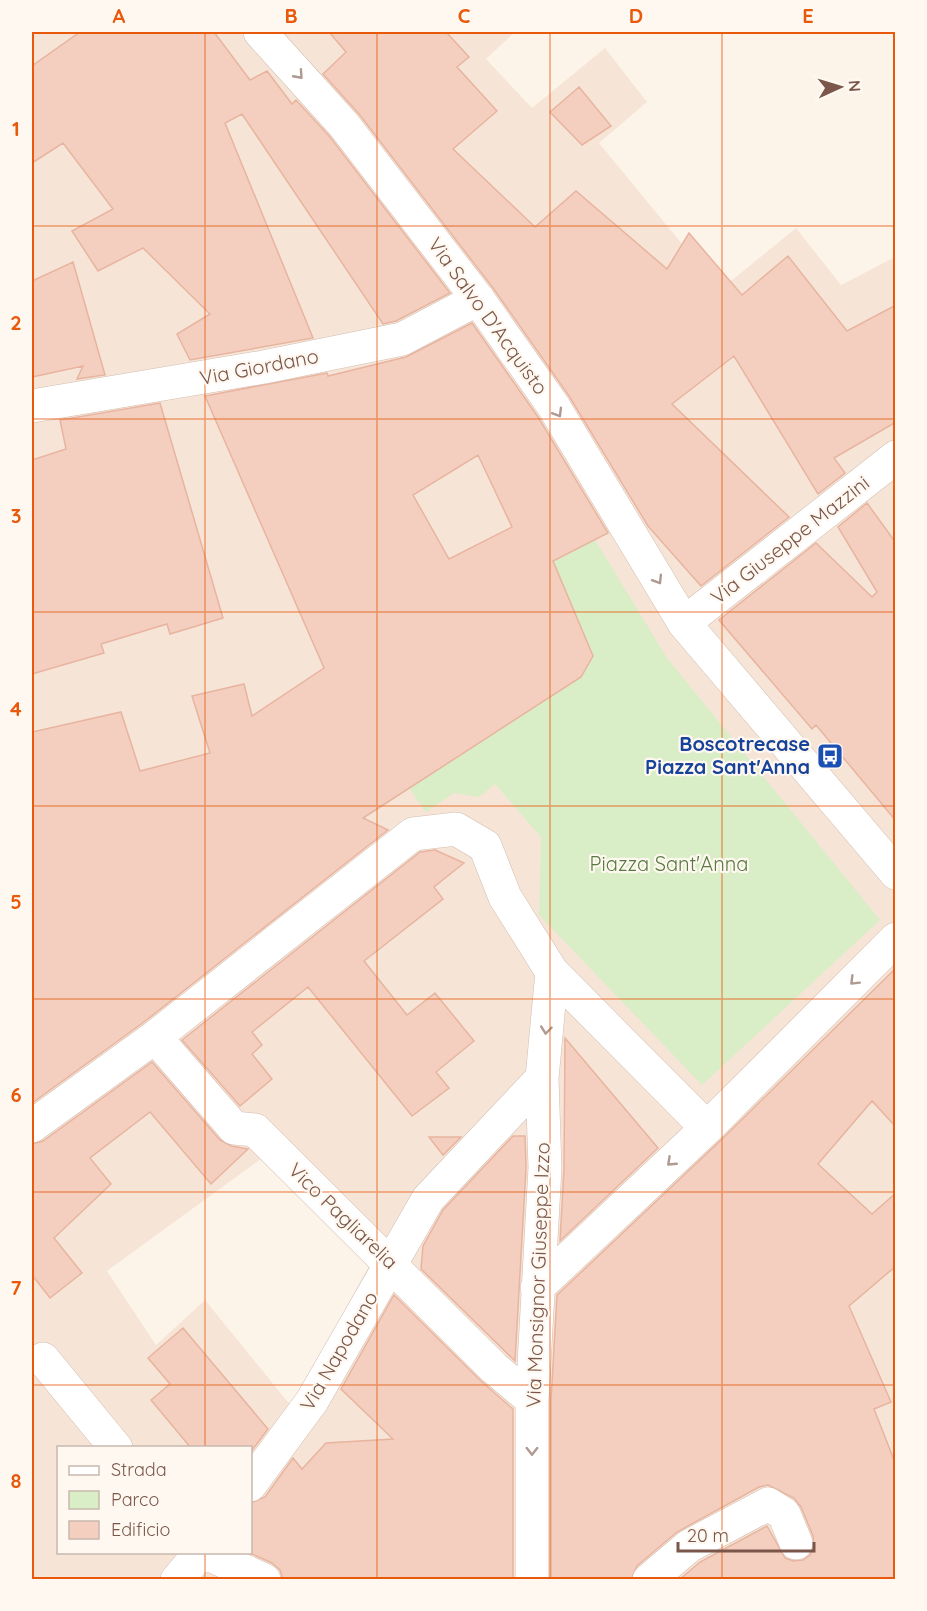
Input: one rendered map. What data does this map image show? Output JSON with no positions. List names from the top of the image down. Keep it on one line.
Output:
{"streets":{"street":["Via Salvo D'Acquisto","Via Giordano","Via Giuseppe Mazzini","Vico Pagliarelia","Via Monsignor Giuseppe Izzo","Via Napodano"]},"crossings":[["Via Salvo D'Acquisto","Via Giordano"],["Via Salvo D'Acquisto","Via Giuseppe Mazzini"],["Vico Pagliarelia","Via Monsignor Giuseppe Izzo"],["Vico Pagliarelia","Via Napodano"],["Via Monsignor Giuseppe Izzo","Via Napodano"]],"one_way":["Via Salvo D'Acquisto","Via Monsignor Giuseppe Izzo"],"parks":["Piazza Sant'Anna"],"places":{"bus stop":["Boscotrecase Piazza Sant'Anna"]},"legend":["Strada","Parco","Edificio"],"scale_bar":"20 m","north":"right","grid":{"columns":["A","B","C","D","E"],"rows":["1","2","3","4","5","6","7","8"]}}
